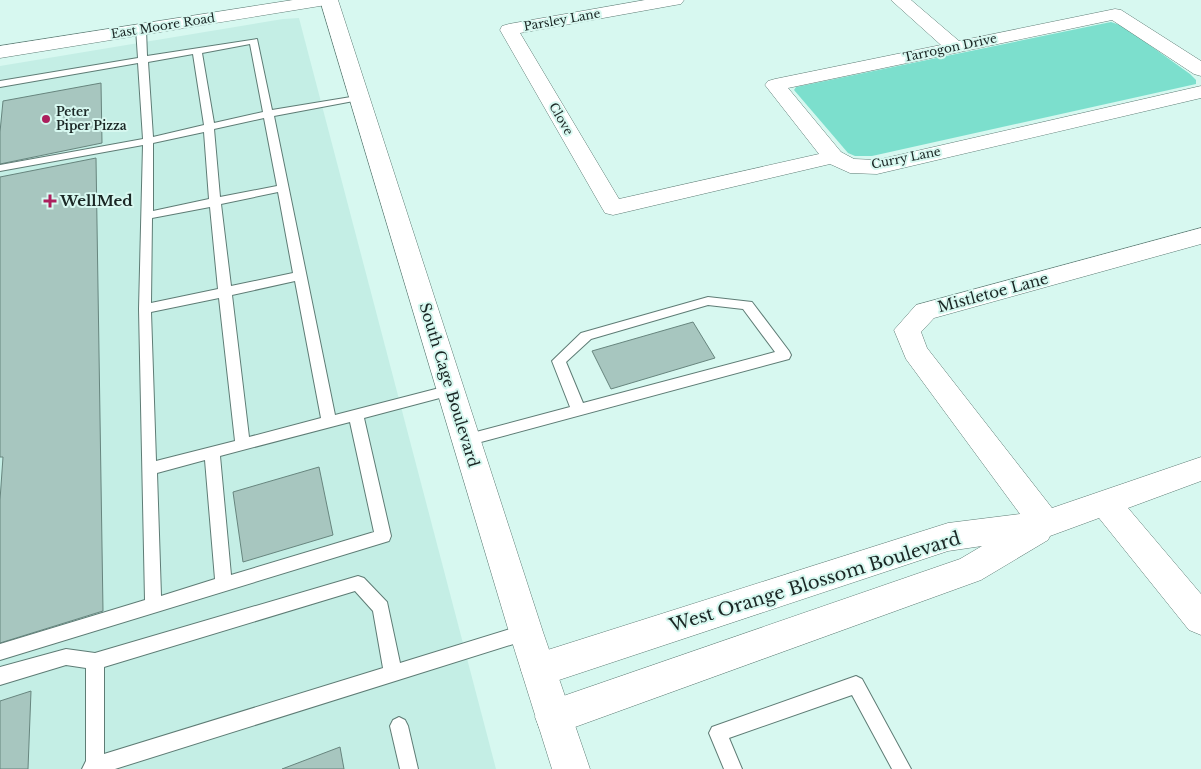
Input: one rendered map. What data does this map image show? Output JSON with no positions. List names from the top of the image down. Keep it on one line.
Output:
{"streets":{"street":["Parsley Lane","East Moore Road","Tarrogon Drive","Clove","Curry Lane","Mistletoe Lane","South Cage Boulevard","West Orange Blossom Boulevard"]},"crossings":[["Parsley Lane","Clove"],["East Moore Road","South Cage Boulevard"],["Tarrogon Drive","Clove"],["Tarrogon Drive","Curry Lane"],["Clove","Curry Lane"],["Mistletoe Lane","West Orange Blossom Boulevard"],["South Cage Boulevard","West Orange Blossom Boulevard"]],"places":{"other":["Peter Piper Pizza"],"health":["WellMed"]}}
